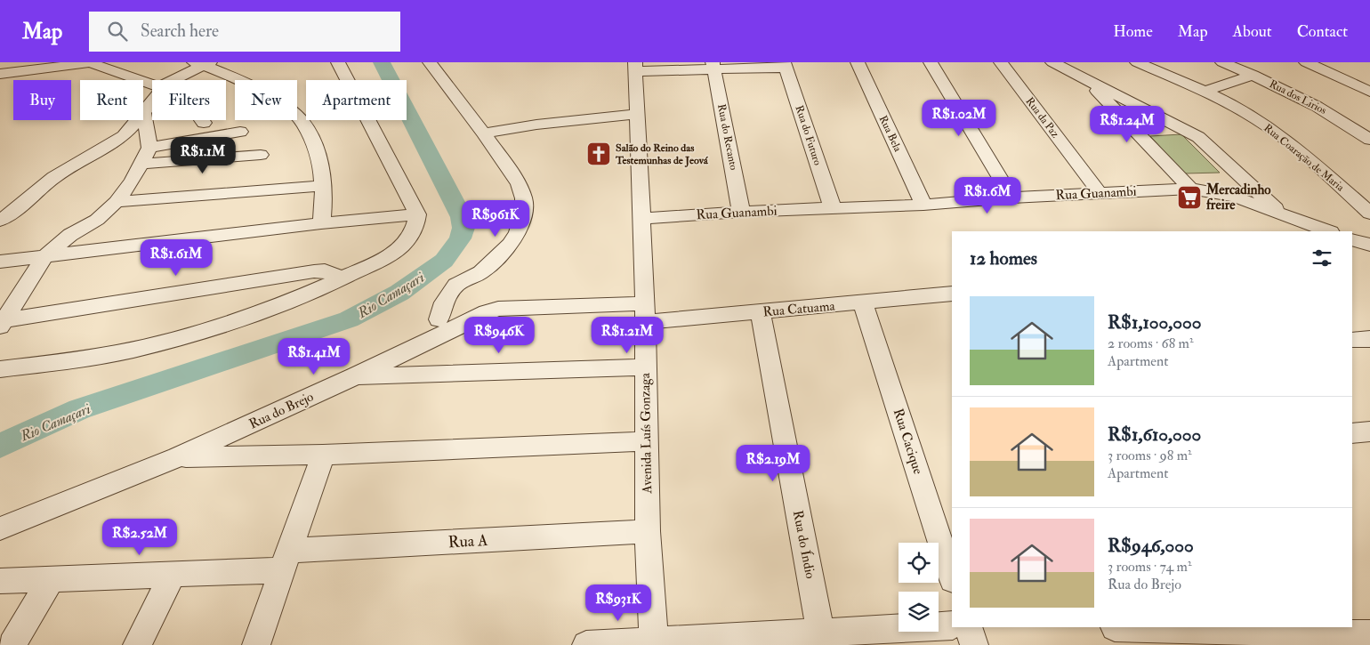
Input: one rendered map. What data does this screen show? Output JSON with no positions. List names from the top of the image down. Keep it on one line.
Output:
{"streets":{"street":["Rua dos Lirios","Rua da Paz","Rua Bela","Rua do Futuro","Rua do Recanto","Rua Coaração de Maria","Rua Guanambi","Rua Catuama","Rua do Brejo","Avenida Luís Gonzaga","Rua Cacique","Rua A","Rua do Índio"]},"crossings":[["Rua da Paz","Rua Guanambi"],["Rua Bela","Rua Guanambi"],["Rua do Futuro","Rua Guanambi"],["Rua do Recanto","Rua Guanambi"],["Rua Guanambi","Avenida Luís Gonzaga"],["Rua Catuama","Rua do Brejo"],["Rua Catuama","Avenida Luís Gonzaga"],["Rua Catuama","Rua Cacique"],["Rua Catuama","Rua do Índio"],["Rua do Brejo","Avenida Luís Gonzaga"],["Avenida Luís Gonzaga","Rua A"]],"water":["Rio Camaçari"],"places":{"church":["Salão do Reino das Testemunhas de Jeová"],"supermarket":["Mercadinho freire"]},"page":{"header":"Map","search":"Search here","nav":["Home","Map","About","Contact"],"chip":["Buy","Rent","Filters","New","Apartment"],"price":["R$1.02M","R$1.24M","R$1.1M","R$1.6M","R$961K","R$1.61M","R$946K","R$1.21M","R$1.41M","R$2.19M","R$2.52M","R$931K"],"heading":"12 homes","list":[{"name":"R$1,100,000","note":"2 rooms · 68 m² · Apartment"},{"name":"R$1,610,000","note":"3 rooms · 98 m² · Apartment"},{"name":"R$946,000","note":"3 rooms · 74 m² · Rua do Brejo"}]}}
